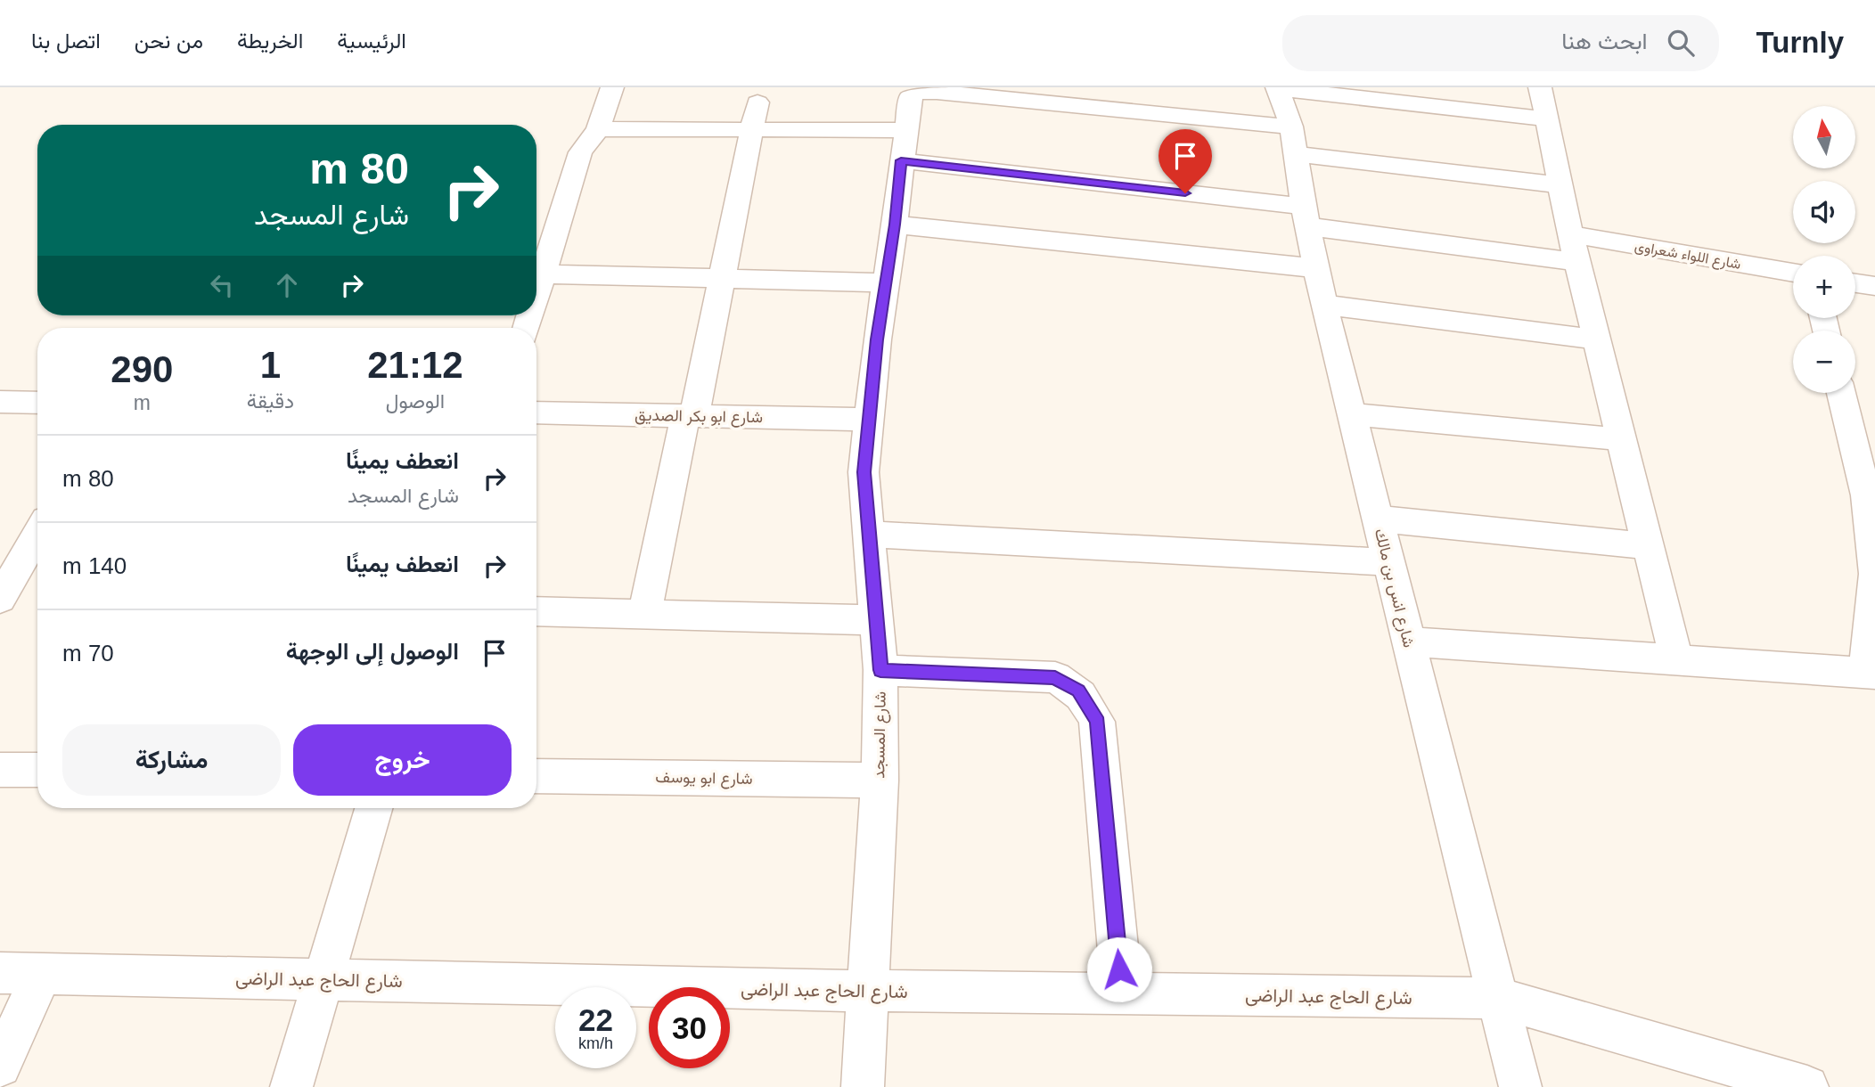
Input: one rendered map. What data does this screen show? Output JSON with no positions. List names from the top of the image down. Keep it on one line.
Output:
{"streets":{"street":["شارع اللواء شعراوى","شارع ابو بكر الصديق","شارع انس بن مالك","شارع المسجد","شارع ابو يوسف","شارع الحاج عبد الراضى"]},"crossings":[["شارع ابو بكر الصديق","شارع المسجد"],["شارع انس بن مالك","شارع المسجد"],["شارع انس بن مالك","شارع الحاج عبد الراضى"],["شارع المسجد","شارع ابو يوسف"],["شارع المسجد","شارع الحاج عبد الراضى"]],"north":"top","page":{"header":"Turnly","search":"ابحث هنا","nav":["الرئيسية","الخريطة","من نحن","اتصل بنا"],"map_buttons":["+","−"],"turn":["80 m","شارع المسجد"],"eta":["21:12","الوصول","1","دقيقة","290","m"],"list":[{"name":"انعطف يمينًا","note":"شارع المسجد","value":"80 m"},{"name":"انعطف يمينًا","value":"140 m"},{"name":"الوصول إلى الوجهة","value":"70 m"}],"buttons":["خروج","مشاركة"],"speed":"22 km/h","limit":"30"}}
